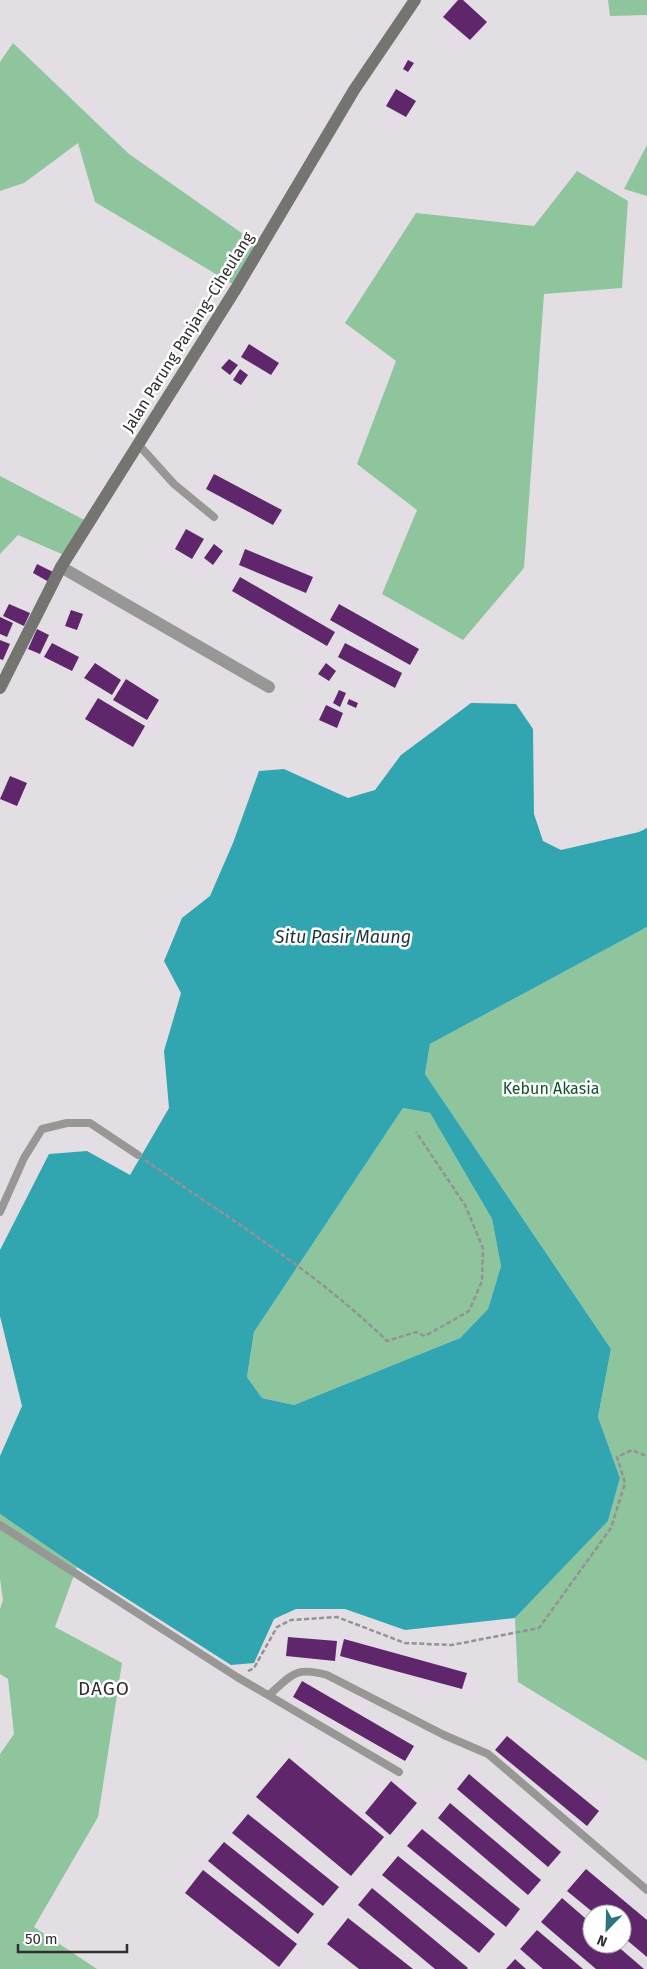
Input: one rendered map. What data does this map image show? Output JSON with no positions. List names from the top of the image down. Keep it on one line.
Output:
{"streets":{"street":["Jalan Parung Panjang–Ciheulang"]},"districts":["DAGO"],"water":["Situ Pasir Maung"],"parks":["Kebun Akasia"],"scale_bar":"50 m","north":"bottom left"}
